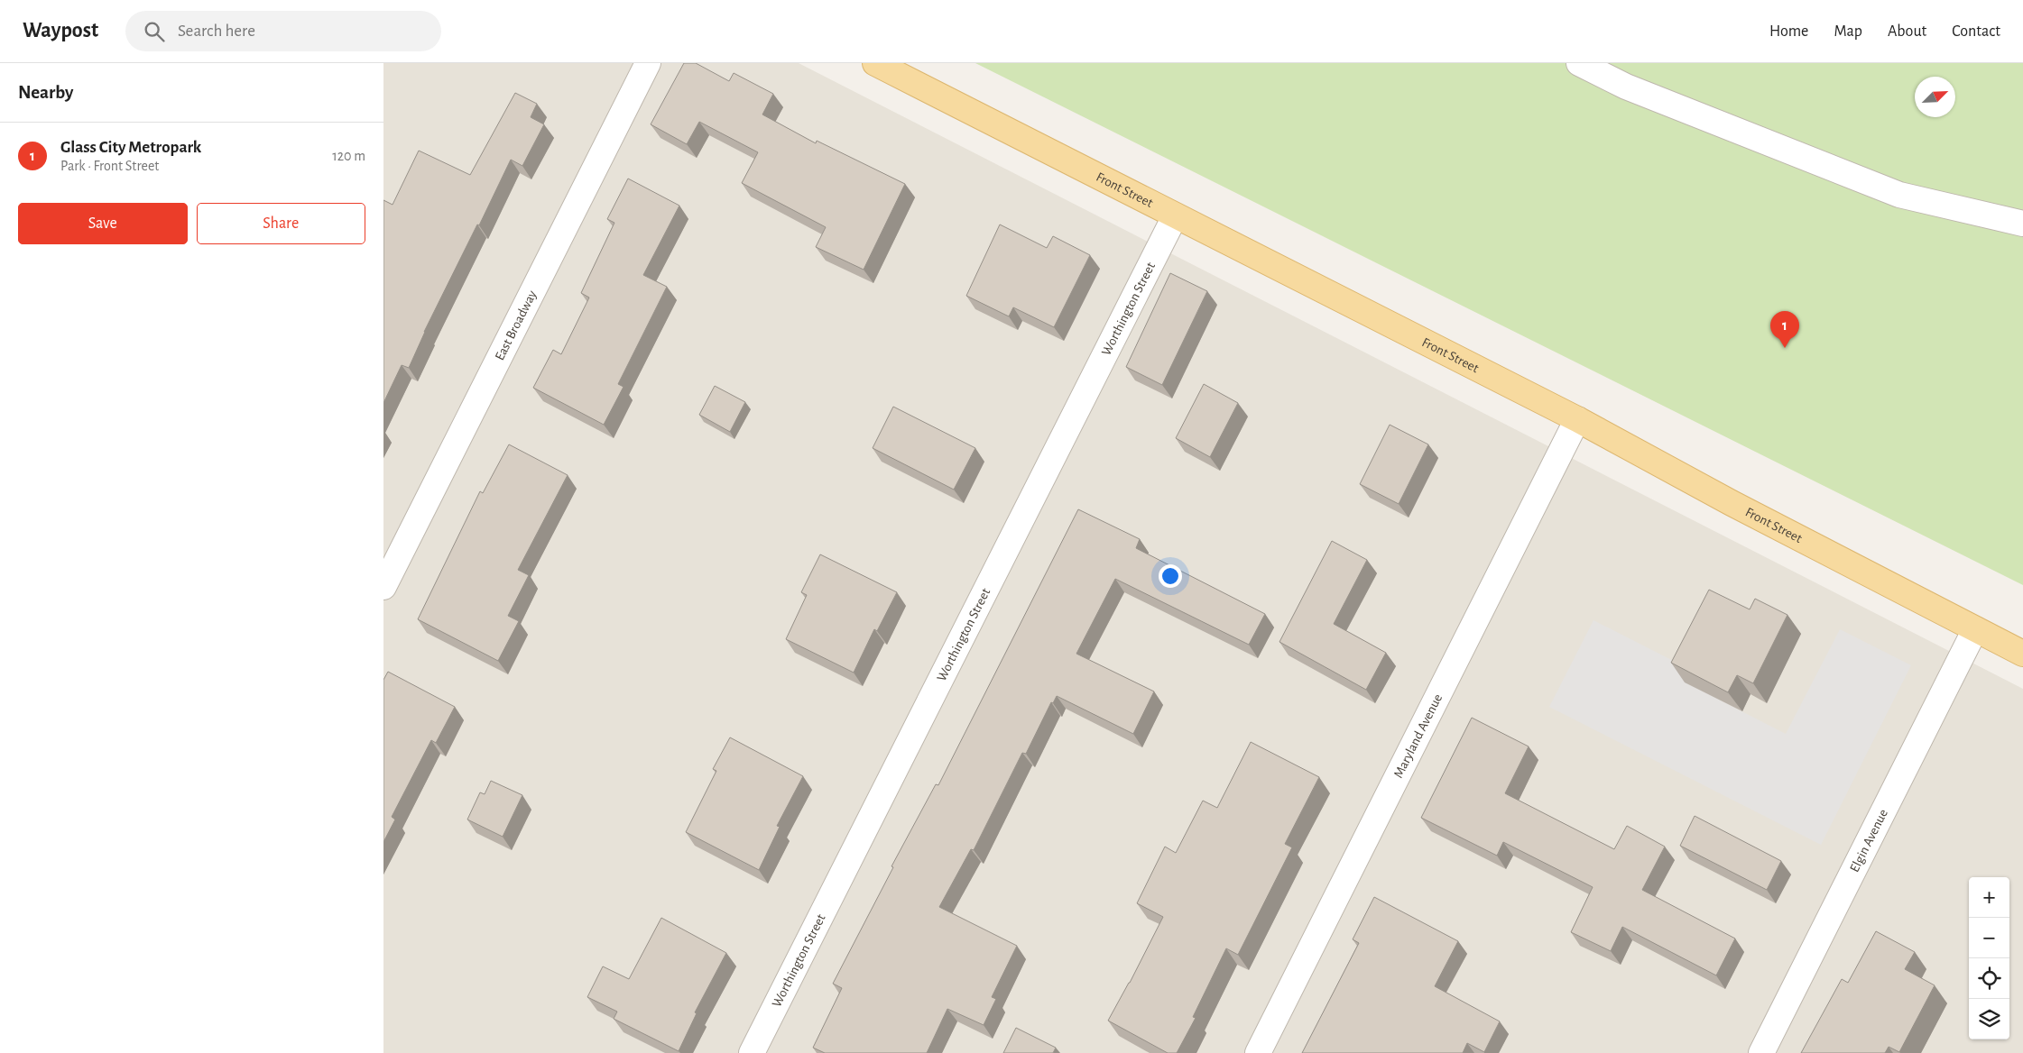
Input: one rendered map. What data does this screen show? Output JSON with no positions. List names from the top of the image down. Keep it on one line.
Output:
{"streets":{"main road":["Front Street"],"street":["Worthington Street","East Broadway","Maryland Avenue","Elgin Avenue"]},"crossings":[["Front Street","Worthington Street"],["Front Street","Maryland Avenue"],["Front Street","Elgin Avenue"]],"north":"top right","page":{"header":"Waypost","search":"Search here","nav":["Home","Map","About","Contact"],"heading":"Nearby","list":[{"mark":"1","name":"Glass City Metropark","note":"Park · Front Street","value":"120 m"}],"buttons":["Save","Share"],"pins":"1","map_buttons":["+","−"]}}
